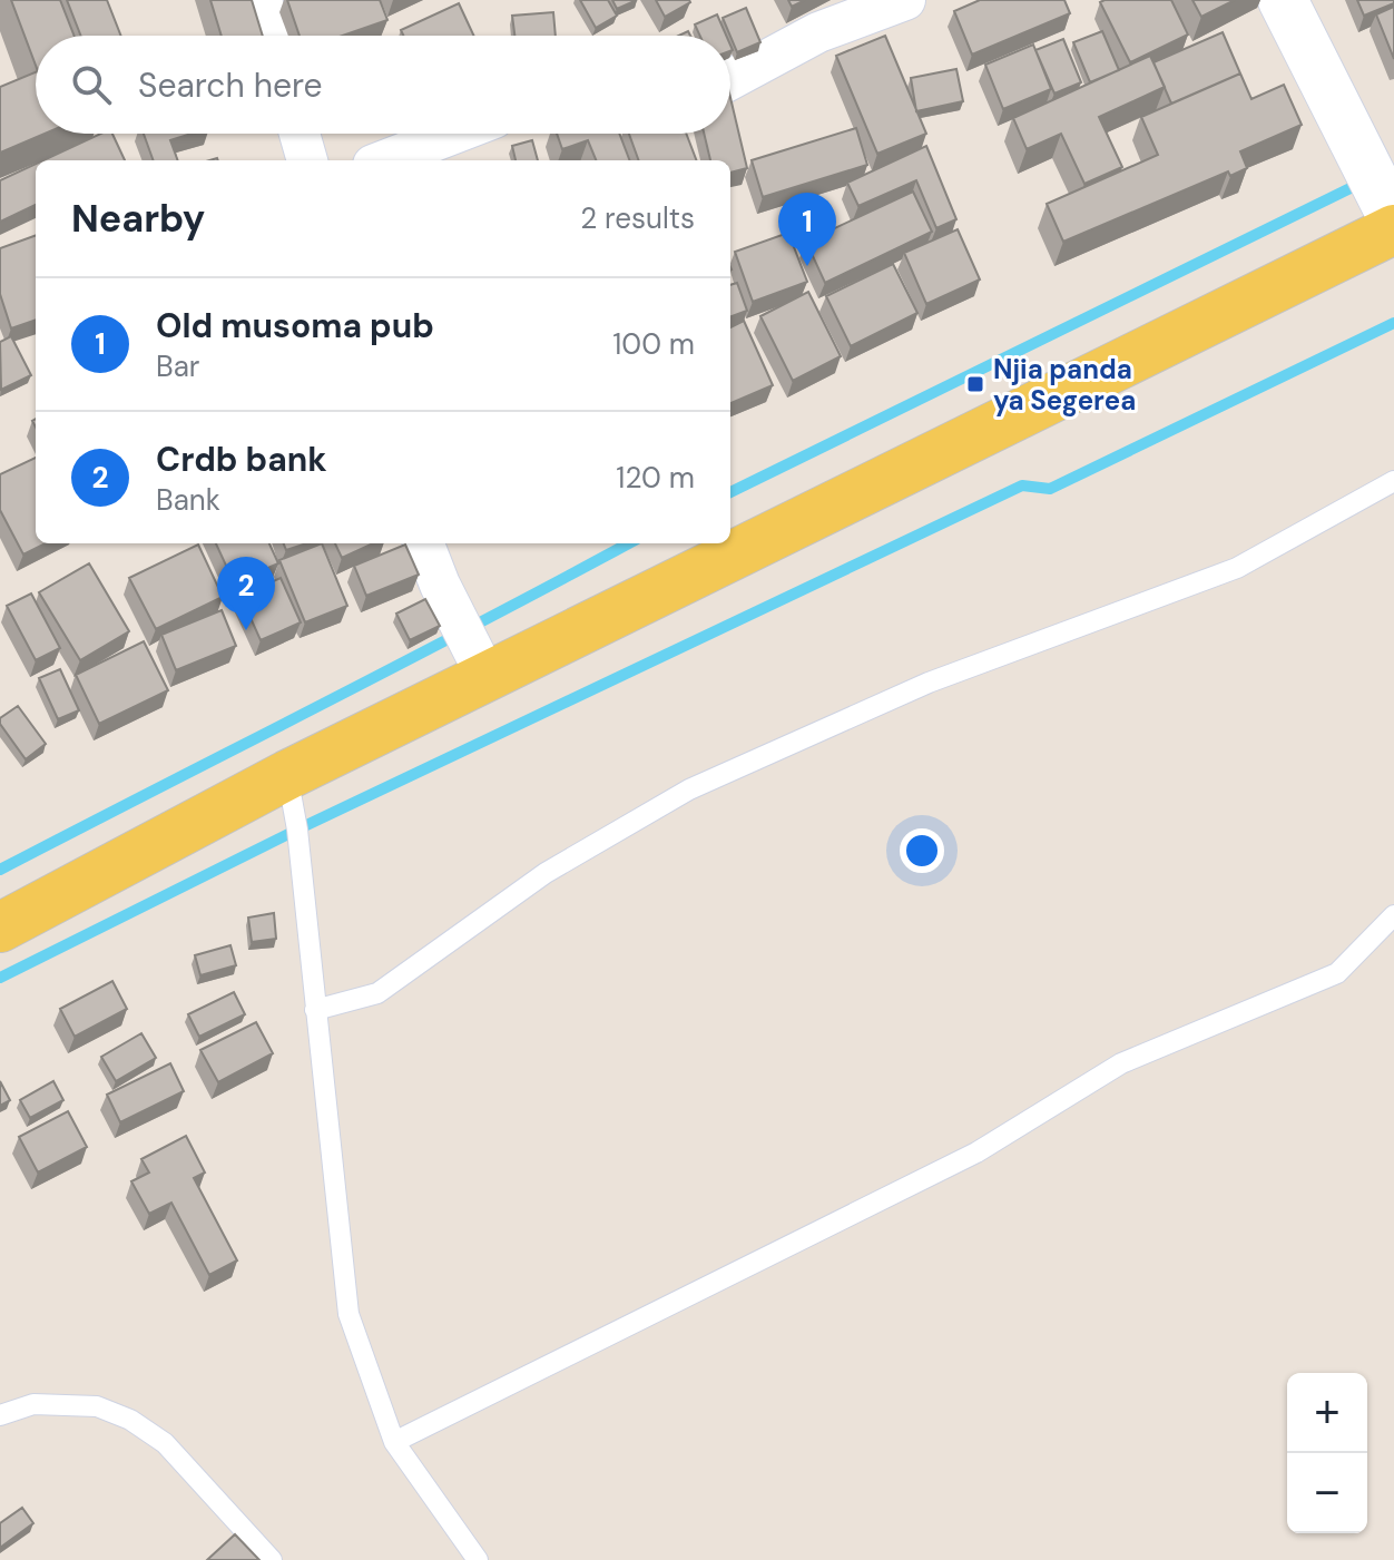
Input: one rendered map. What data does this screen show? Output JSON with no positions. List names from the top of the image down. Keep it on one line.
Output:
{"places":{"transit":["Njia panda ya Segerea"]},"page":{"search":"Search here","heading":["Nearby","2 results"],"pins":["1","2"],"list":[{"mark":"1","name":"Old musoma pub","note":"Bar","value":"100 m"},{"mark":"2","name":"Crdb bank","note":"Bank","value":"120 m"}],"map_buttons":["+","−"]}}
